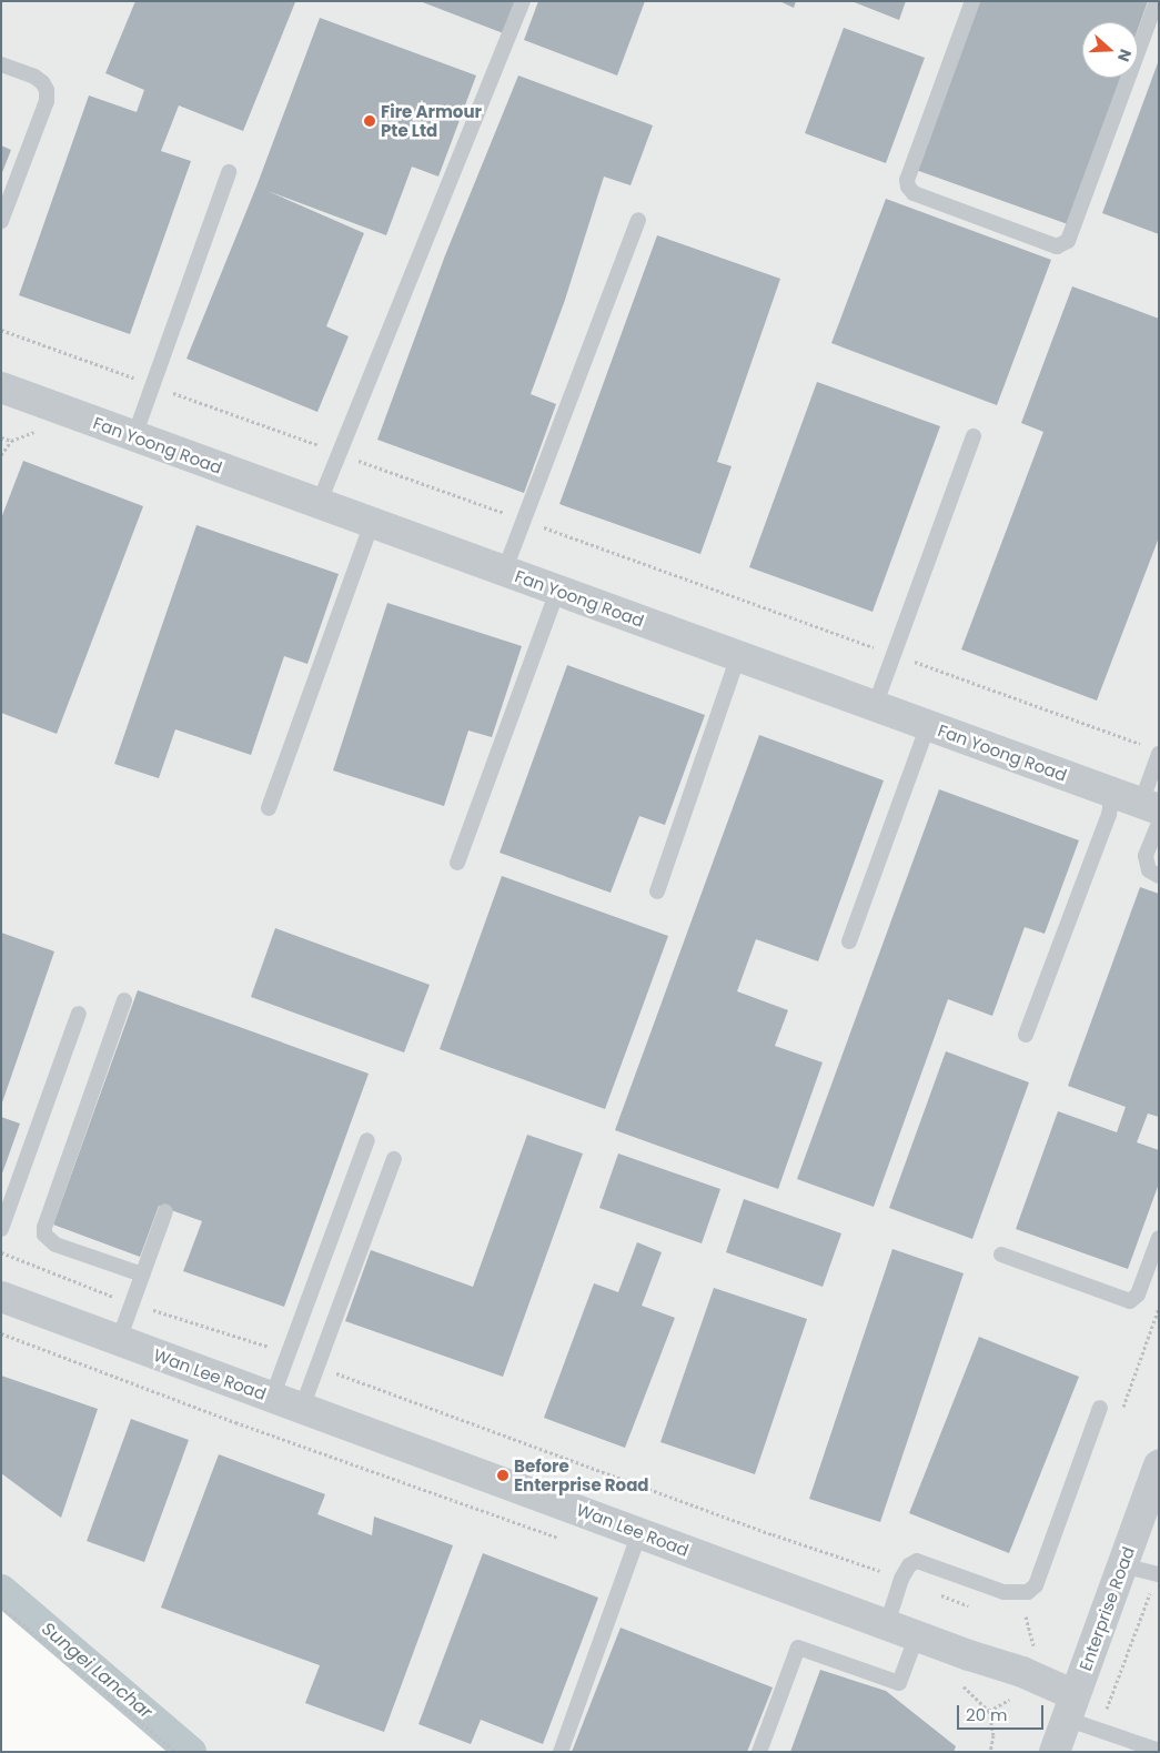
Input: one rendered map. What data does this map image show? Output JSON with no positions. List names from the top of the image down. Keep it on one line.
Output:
{"streets":{"street":["Fan Yoong Road","Wan Lee Road","Enterprise Road"]},"crossings":[["Wan Lee Road","Enterprise Road"]],"water":["Sungei Lanchar"],"places":["Fire Armour Pte Ltd","Before Enterprise Road"],"scale_bar":"20 m","north":"right"}
